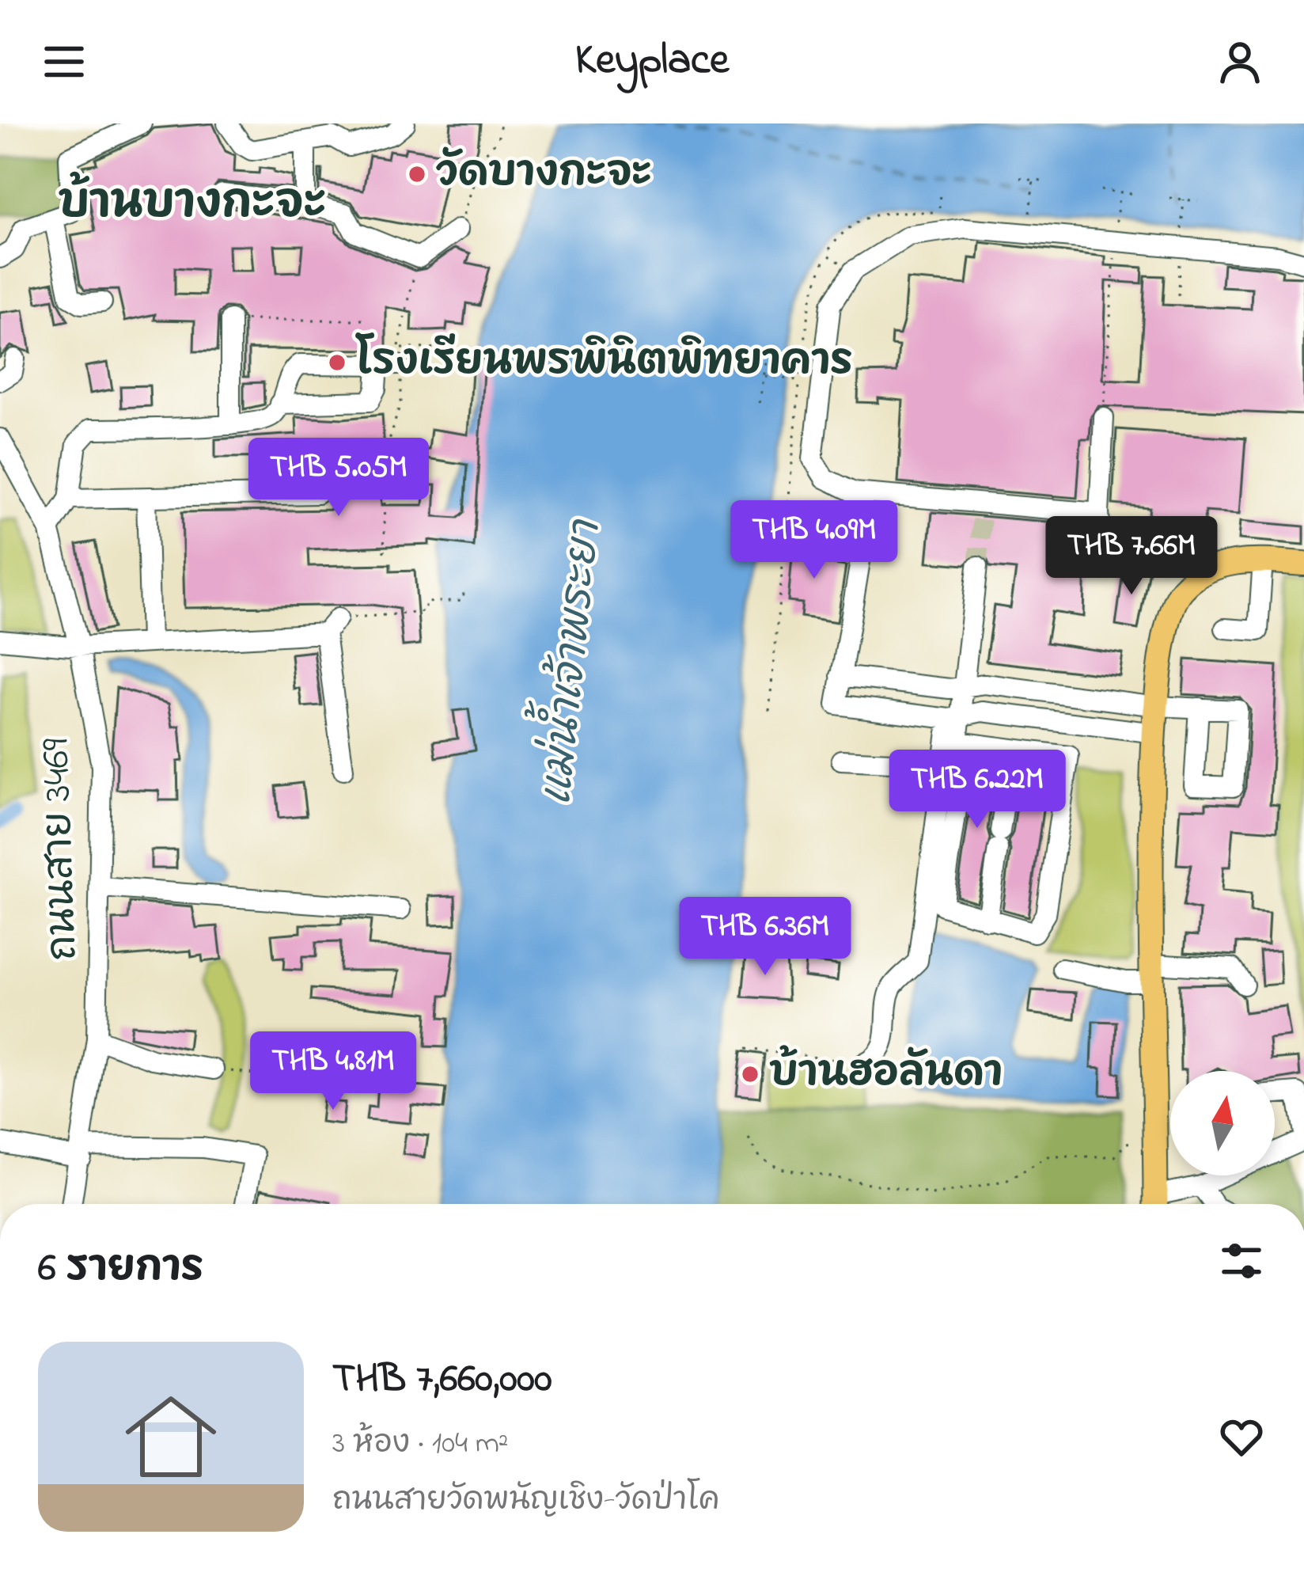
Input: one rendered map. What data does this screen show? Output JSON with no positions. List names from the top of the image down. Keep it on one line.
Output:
{"streets":{"street":["ถนนสาย 3469"]},"districts":["บ้านบางกะจะ"],"water":["แม่น้ำเจ้าพระยา"],"places":["วัดบางกะจะ","โรงเรียนพรพินิตพิทยาคาร","บ้านฮอลันดา"],"north":"top","page":{"header":"Keyplace","price":["THB 5.05M","THB 4.09M","THB 7.66M","THB 6.22M","THB 6.36M","THB 4.81M"],"heading":"6 รายการ","list":[{"name":"THB 7,660,000","note":"3 ห้อง · 104 m² · ถนนสายวัดพนัญเชิง-วัดป่าโค"}]}}
